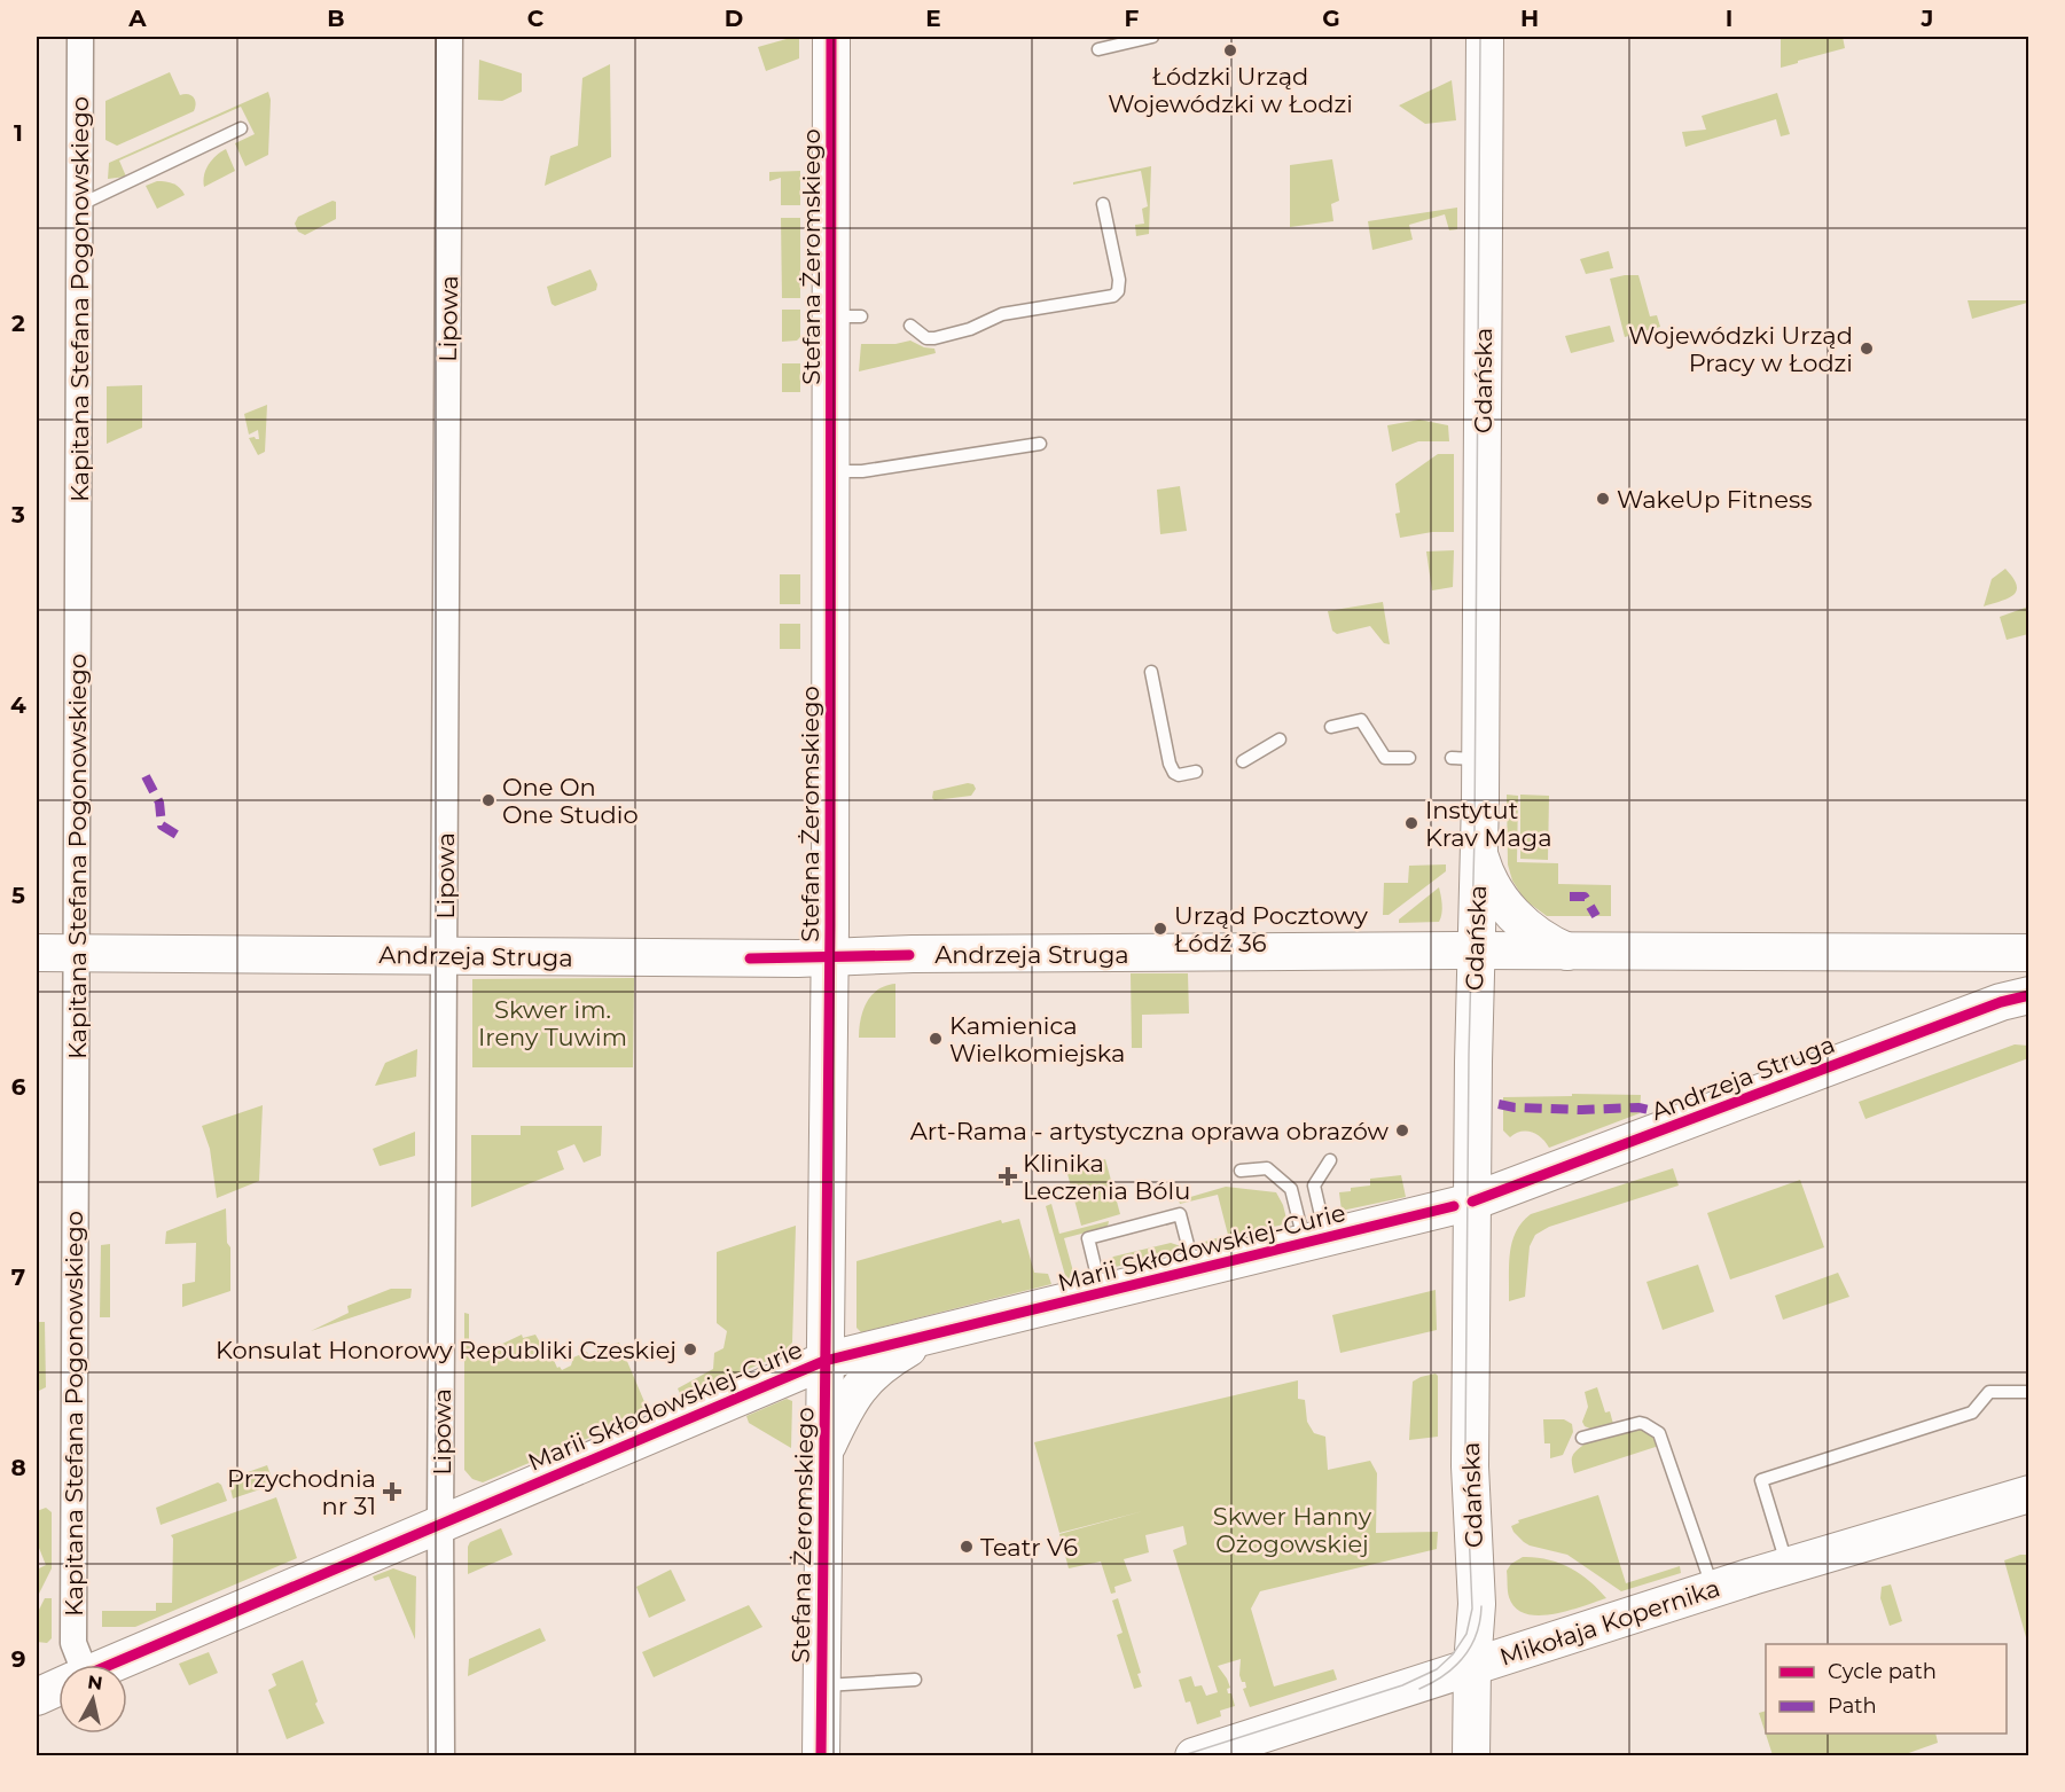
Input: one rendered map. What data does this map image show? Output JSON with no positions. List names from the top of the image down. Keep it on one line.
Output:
{"streets":{"street":["Stefana Żeromskiego","Kapitana Stefana Pogonowskiego","Lipowa","Gdańska","Andrzeja Struga","Marii Skłodowskiej-Curie","Mikołaja Kopernika"]},"crossings":[["Stefana Żeromskiego","Andrzeja Struga"],["Stefana Żeromskiego","Marii Skłodowskiej-Curie"],["Kapitana Stefana Pogonowskiego","Andrzeja Struga"],["Lipowa","Andrzeja Struga"],["Lipowa","Marii Skłodowskiej-Curie"],["Gdańska","Andrzeja Struga"],["Gdańska","Marii Skłodowskiej-Curie"],["Gdańska","Mikołaja Kopernika"],["Andrzeja Struga","Marii Skłodowskiej-Curie"]],"parks":["Skwer im. Ireny Tuwim","Skwer Hanny Ożogowskiej"],"places":{"other":["Łódzki Urząd Wojewódzki w Łodzi","Wojewódzki Urząd Pracy w Łodzi","WakeUp Fitness","One On One Studio","Instytut Krav Maga","Urząd Pocztowy Łódź 36","Kamienica Wielkomiejska","Art-Rama - artystyczna oprawa obrazów","Konsulat Honorowy Republiki Czeskiej","Teatr V6"],"health":["Klinika Leczenia Bólu","Przychodnia nr 31"]},"legend":["Cycle path","Path"],"north":"top","grid":{"columns":["A","B","C","D","E","F","G","H","I","J"],"rows":["1","2","3","4","5","6","7","8","9"]}}
